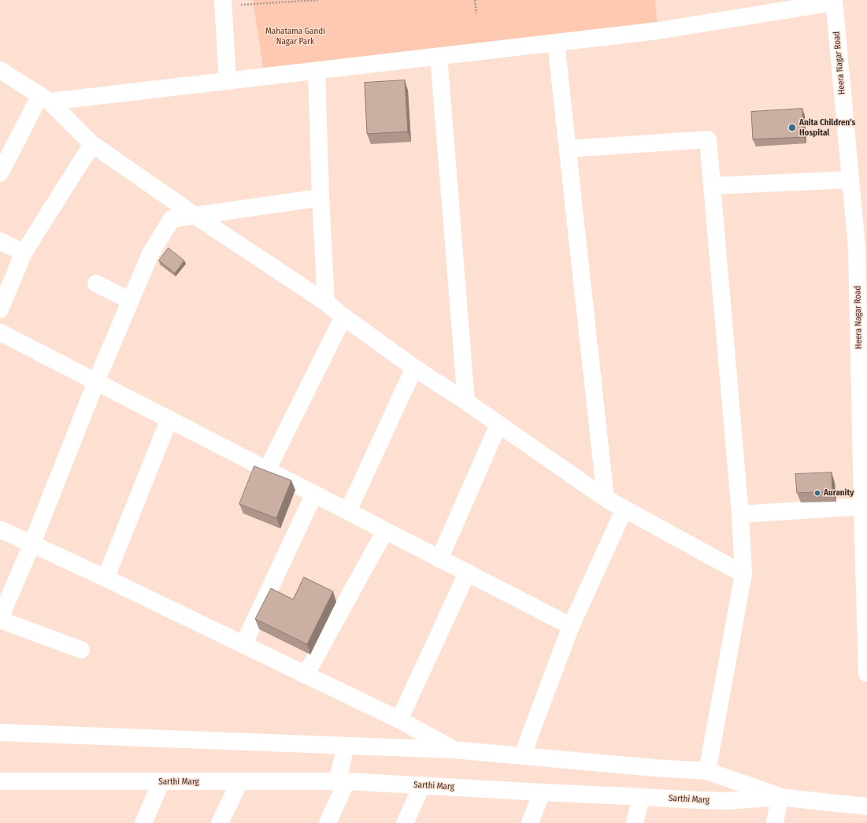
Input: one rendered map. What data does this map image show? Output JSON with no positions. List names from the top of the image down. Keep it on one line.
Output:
{"streets":{"street":["Heera Nagar Road","Sarthi Marg"]},"parks":["Mahatama Gandi Nagar Park"],"places":["Anita Children's Hospital","Auranity"]}
